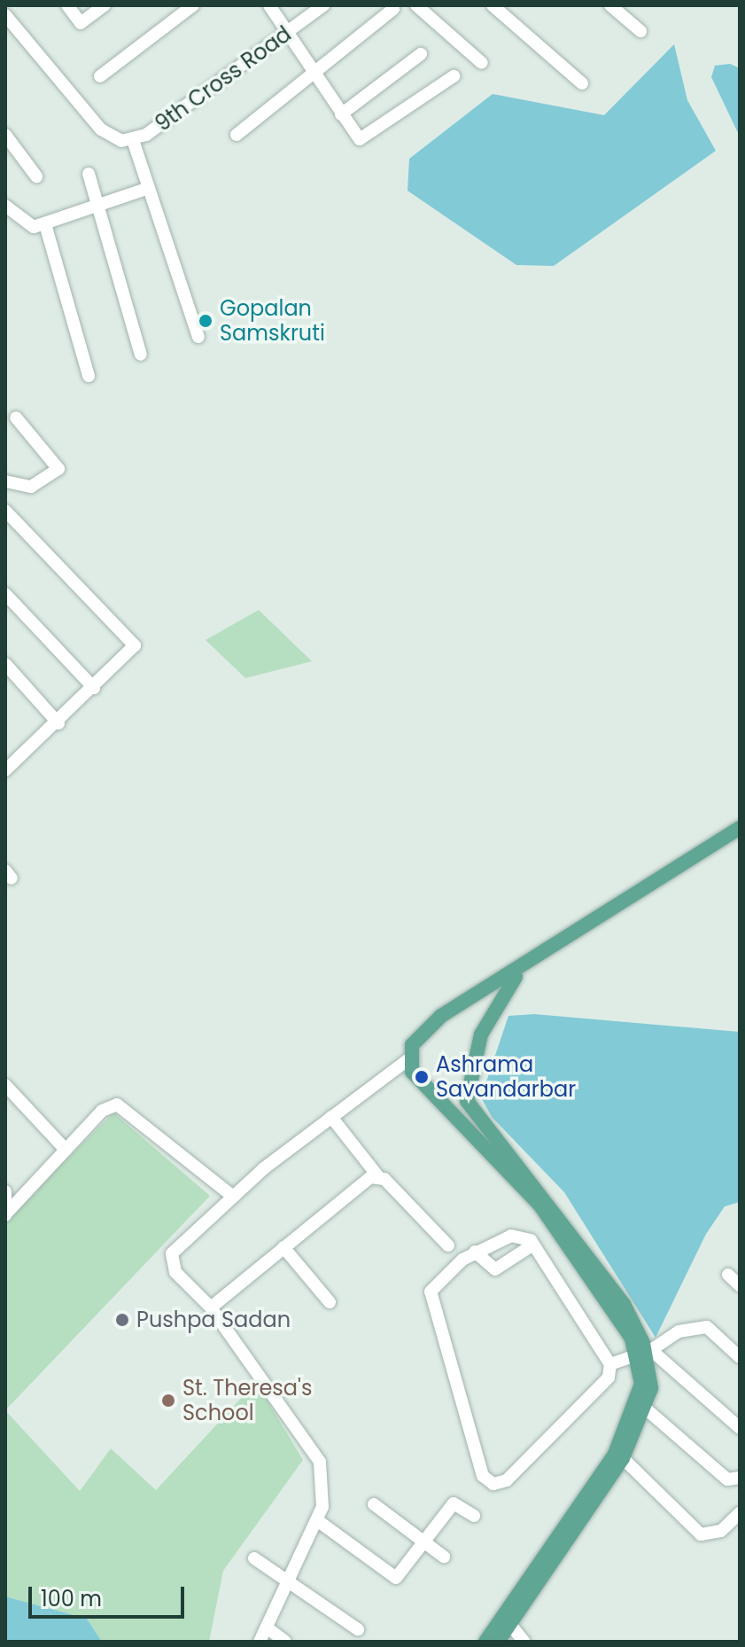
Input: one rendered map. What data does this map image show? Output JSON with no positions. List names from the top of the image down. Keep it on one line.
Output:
{"streets":{"street":["9th Cross Road"]},"places":["Gopalan Samskruti","Ashrama Savandarbar","Pushpa Sadan","St. Theresa's School"],"scale_bar":"100 m"}
